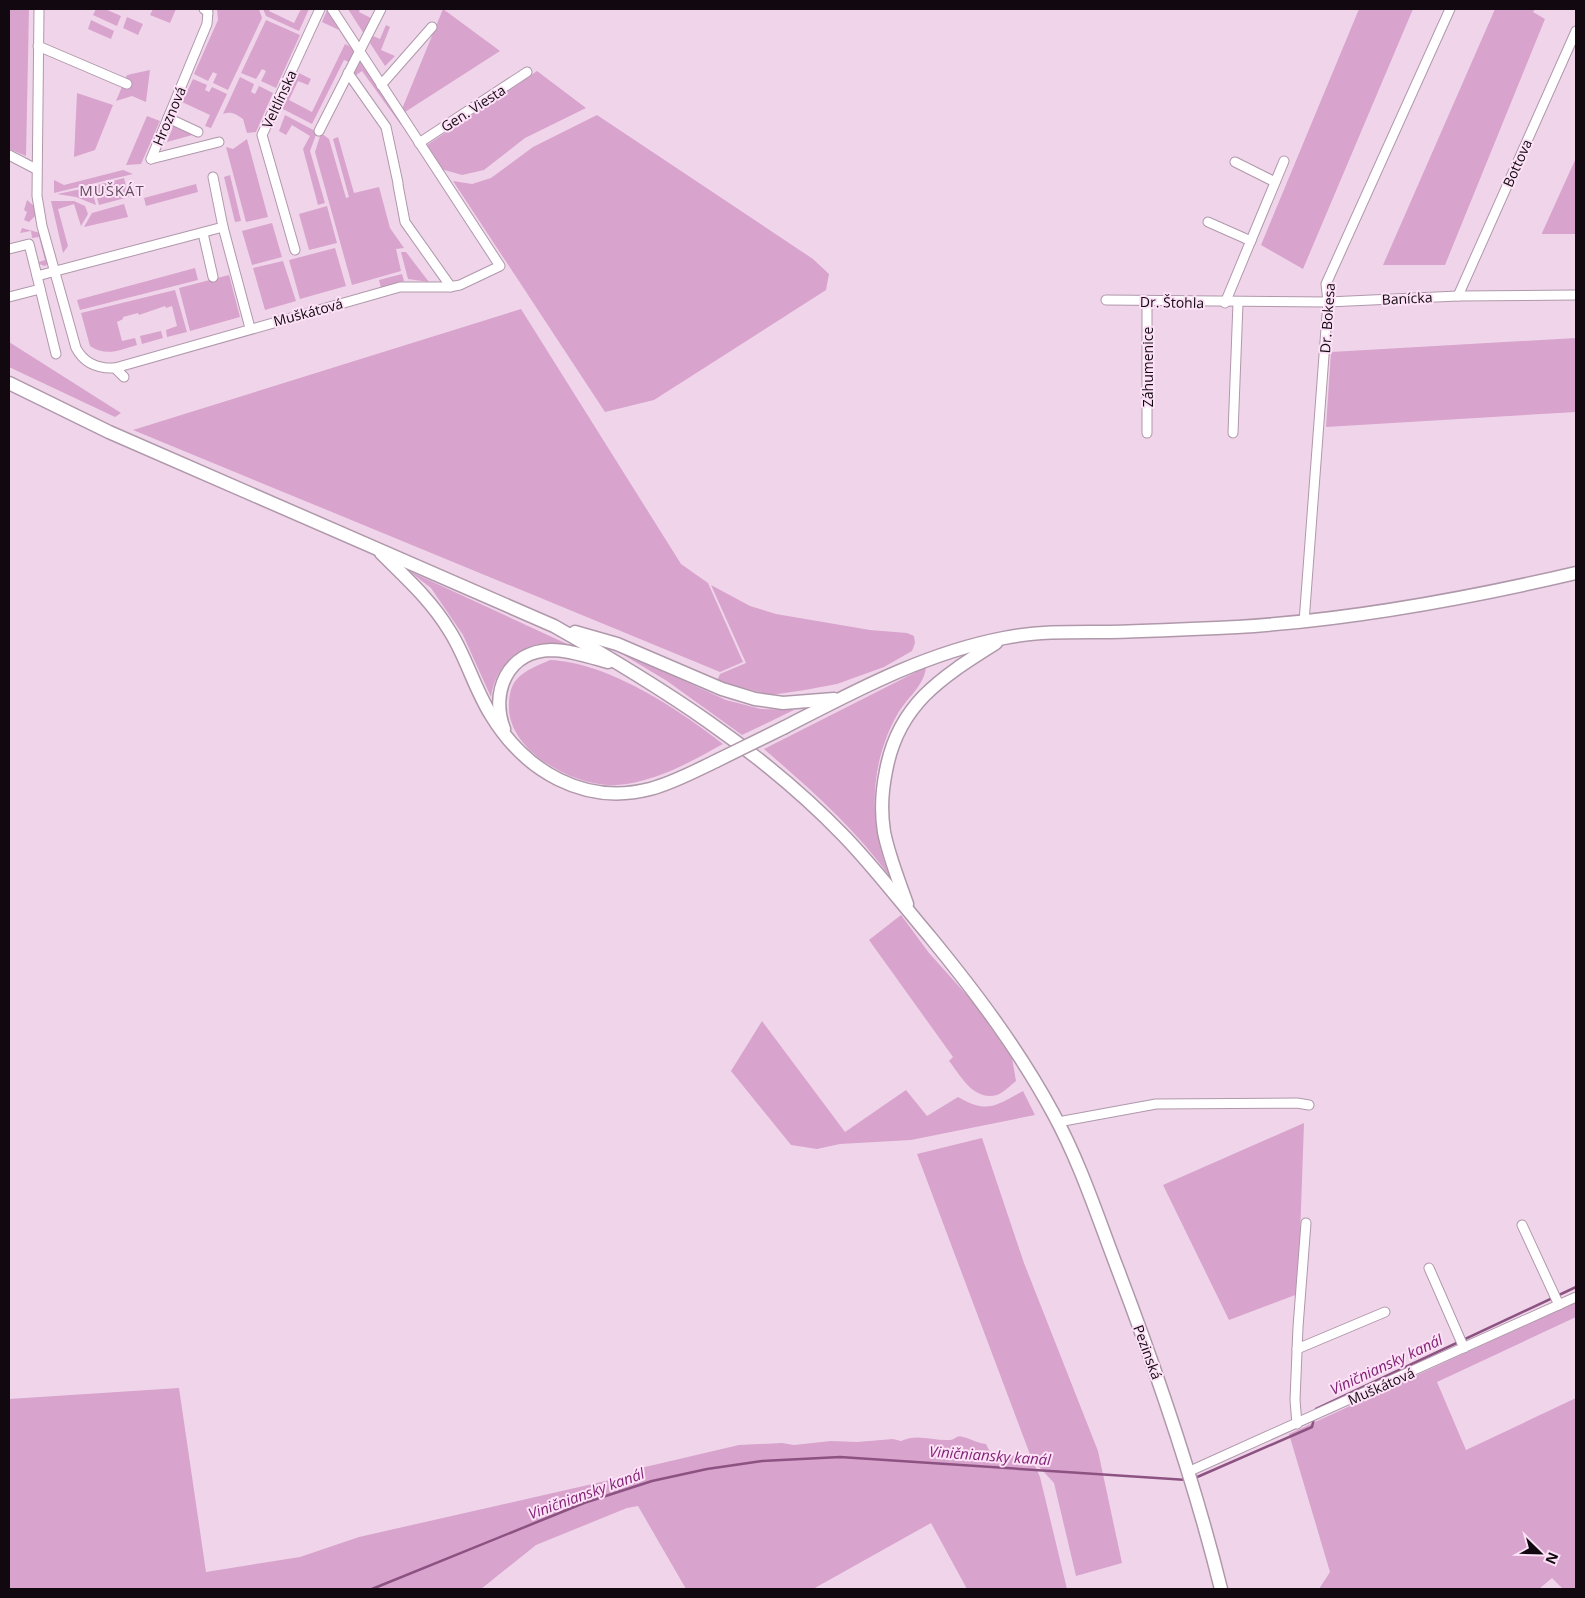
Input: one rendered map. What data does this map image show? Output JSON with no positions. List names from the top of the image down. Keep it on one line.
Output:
{"streets":{"main road":["Pezinská"],"street":["Veltlínska","Gen. Viesta","Hroznová","Bottova","Banícka","Dr. Štohla","Muškátová","Dr. Bokesa","Záhumenice"]},"crossings":[["Gen. Viesta","Muškátová"],["Bottova","Banícka"],["Banícka","Dr. Štohla"],["Banícka","Dr. Bokesa"],["Dr. Štohla","Záhumenice"],["Muškátová","Pezinská"]],"districts":["MUŠKÁT"],"water":["Viničniansky kanál"],"north":"bottom right"}
